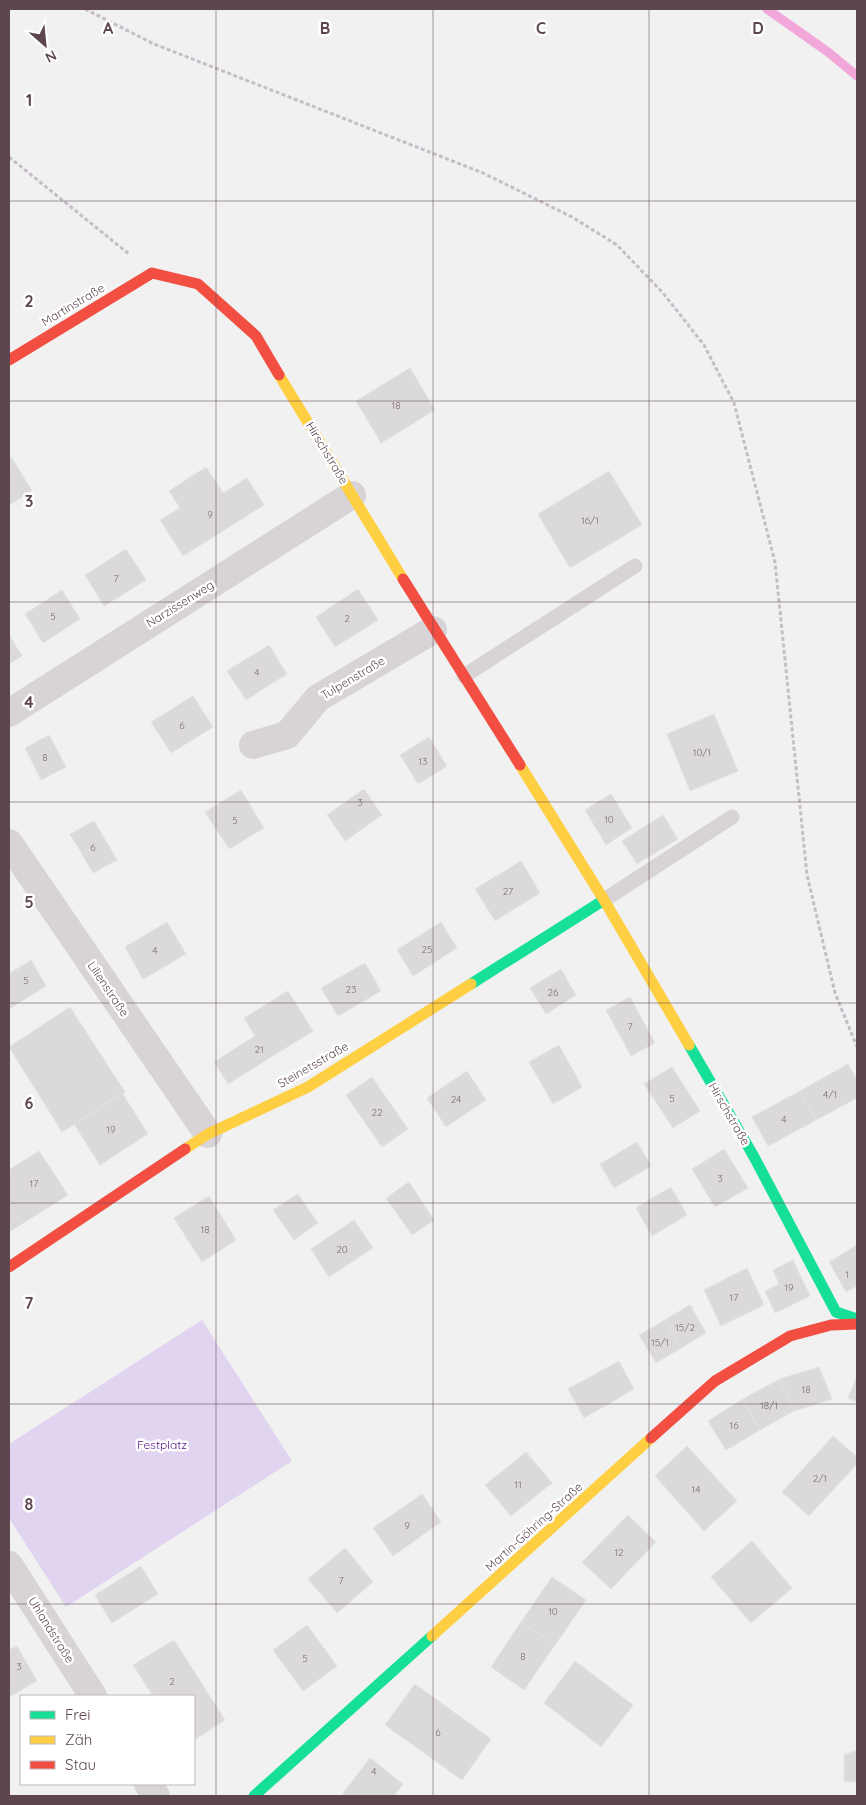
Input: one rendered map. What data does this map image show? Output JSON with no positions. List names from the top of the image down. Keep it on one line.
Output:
{"streets":{"street":["Martinstraße","Hirschstraße","Narzissenweg","Tulpenstraße","Lilienstraße","Steinetsstraße","Martin-Göhring-Straße","Uhlandstraße"]},"crossings":[["Martinstraße","Hirschstraße"],["Hirschstraße","Narzissenweg"],["Hirschstraße","Tulpenstraße"],["Hirschstraße","Steinetsstraße"],["Lilienstraße","Steinetsstraße"]],"parks":["Festplatz"],"house_numbers":["18","9","16/1","7","5","2","4","6","10/1","8","13","3","10","5","6","27","25","4","5","23","26","7","21","4/1","5","24","22","4","19","3","17","18","20","1","19","17","15/2","15/1","18","18/1","16","2/1","11","14","9","12","7","10","8","5","3","2","6","4"],"legend":["Frei","Zäh","Stau"],"north":"bottom right","grid":{"columns":["A","B","C","D"],"rows":["1","2","3","4","5","6","7","8"]}}
